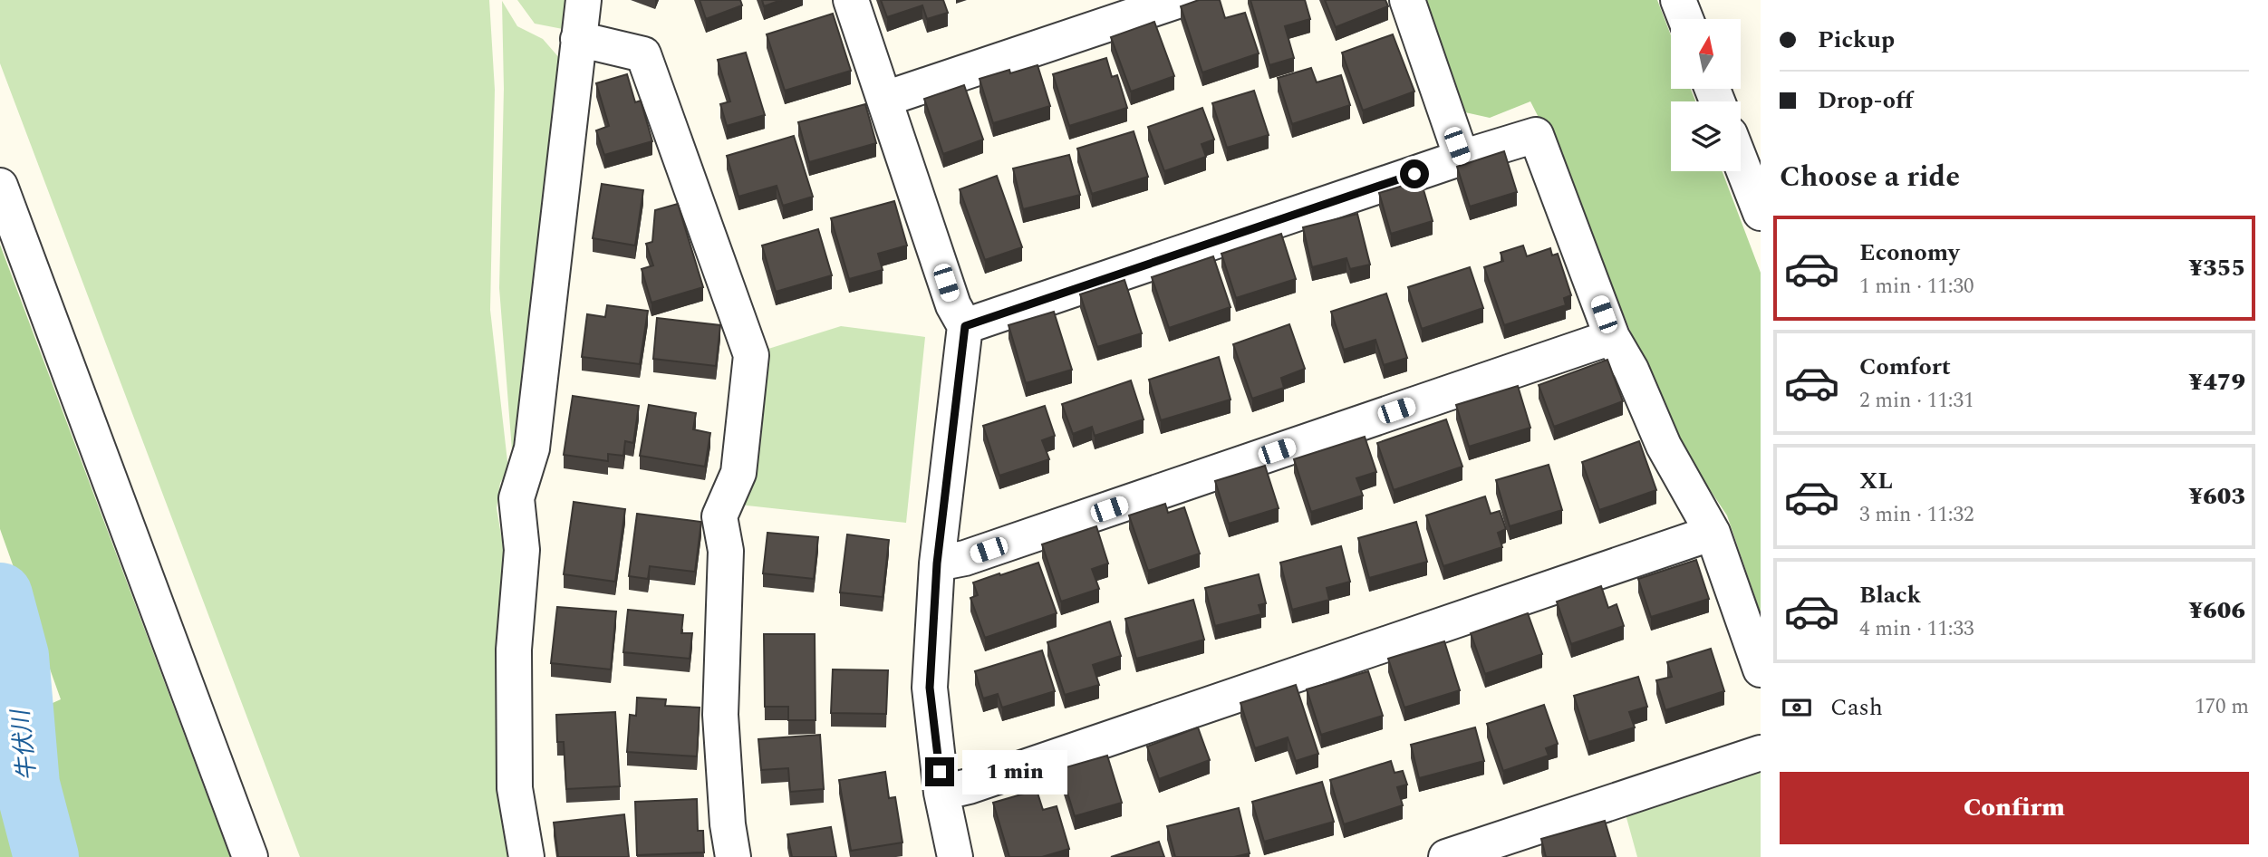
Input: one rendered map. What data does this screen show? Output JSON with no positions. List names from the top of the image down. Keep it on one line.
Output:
{"water":["牛伏川"],"north":"top","page":{"banner":["Pickup","Drop-off"],"heading":"Choose a ride","list":[{"name":"Economy","note":"1 min · 11:30","value":"¥355"},{"name":"Comfort","note":"2 min · 11:31","value":"¥479"},{"name":"XL","note":"3 min · 11:32","value":"¥603"},{"name":"Black","note":"4 min · 11:33","value":"¥606"}],"pay":["Cash","170 m"],"bubble":"1 min","buttons":"Confirm"}}
